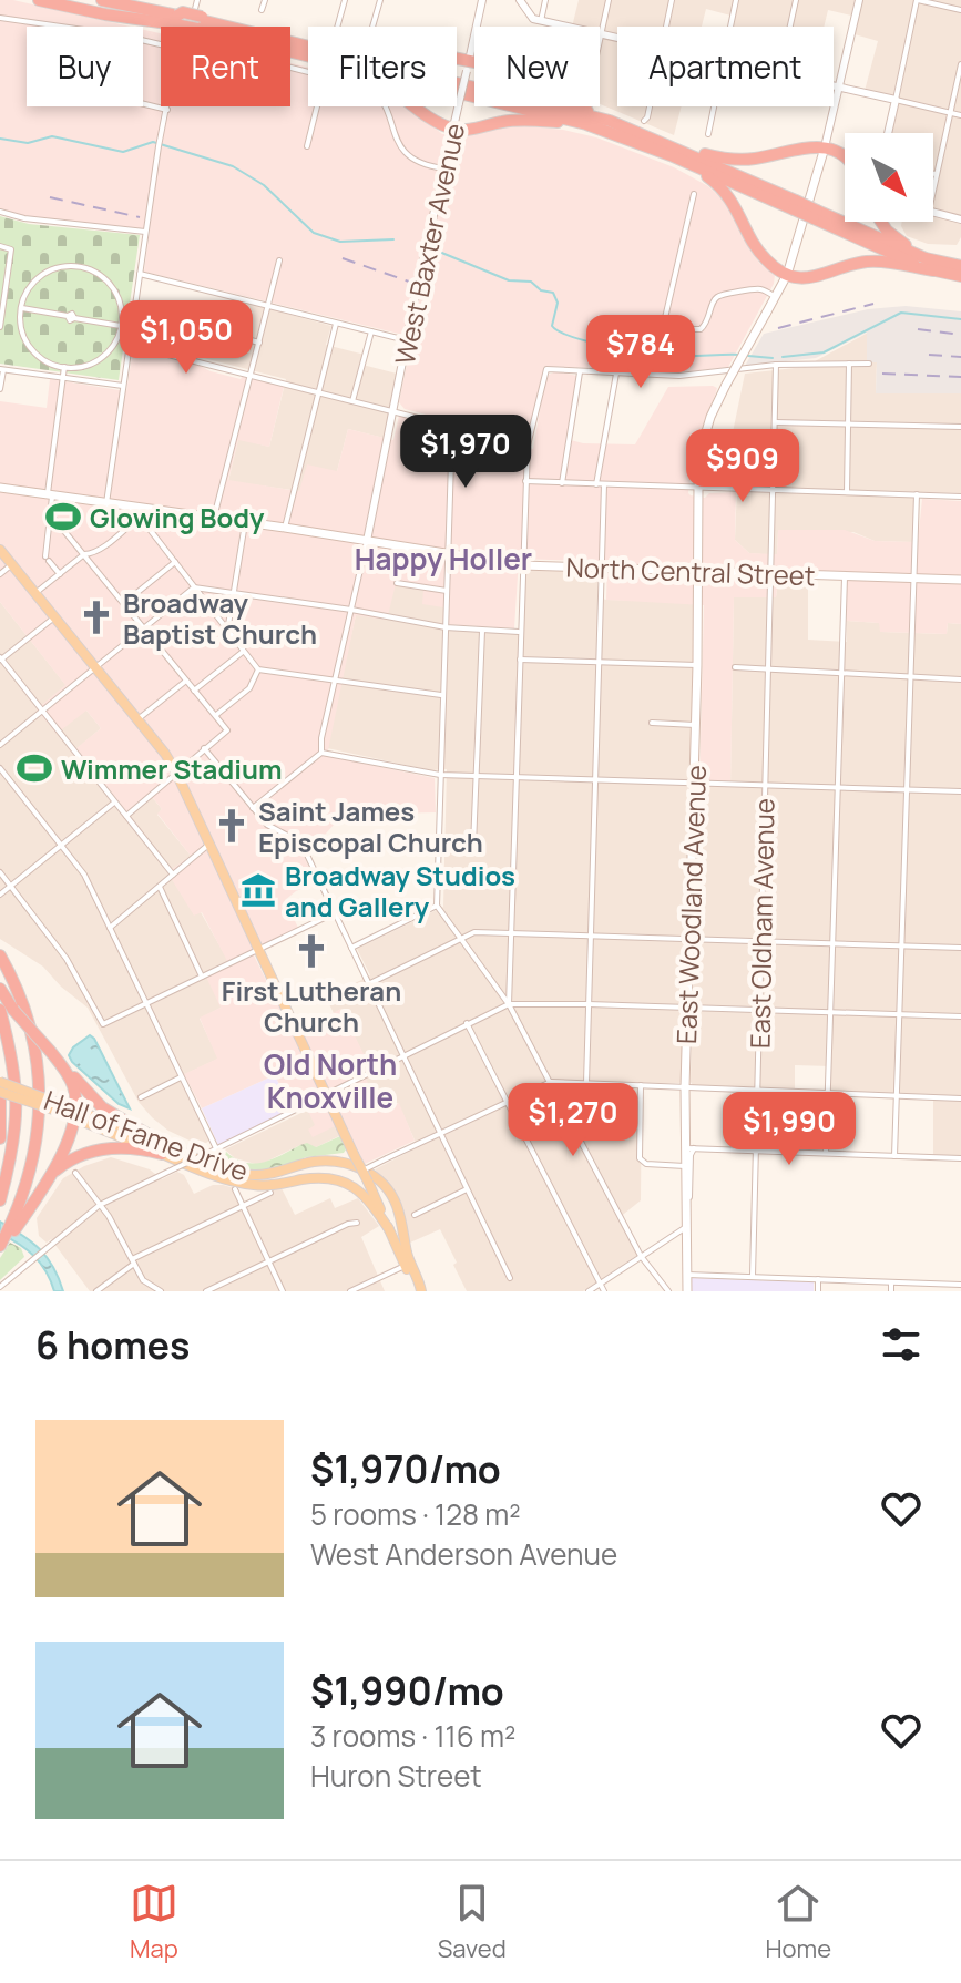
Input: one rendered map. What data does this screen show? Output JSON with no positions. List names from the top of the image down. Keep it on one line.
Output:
{"streets":{"main road":["North Central Street","East Woodland Avenue","Hall of Fame Drive"],"street":["West Baxter Avenue","East Oldham Avenue"]},"crossings":[["West Baxter Avenue","North Central Street"],["North Central Street","East Woodland Avenue"],["North Central Street","East Oldham Avenue"]],"districts":["Happy Holler","Old North Knoxville"],"places":{"sports":["Glowing Body","Wimmer Stadium"],"church":["Broadway Baptist Church","Saint James Episcopal Church","First Lutheran Church"],"museum":["Broadway Studios and Gallery"]},"north":"bottom right","page":{"chip":["Buy","Rent","Filters","New","Apartment"],"price":["$1,050","$784","$1,970","$909","$1,270","$1,990"],"heading":"6 homes","list":[{"name":"$1,970/mo","note":"5 rooms · 128 m² · West Anderson Avenue"},{"name":"$1,990/mo","note":"3 rooms · 116 m² · Huron Street"}],"tabs":["Map","Saved","Home"]}}
